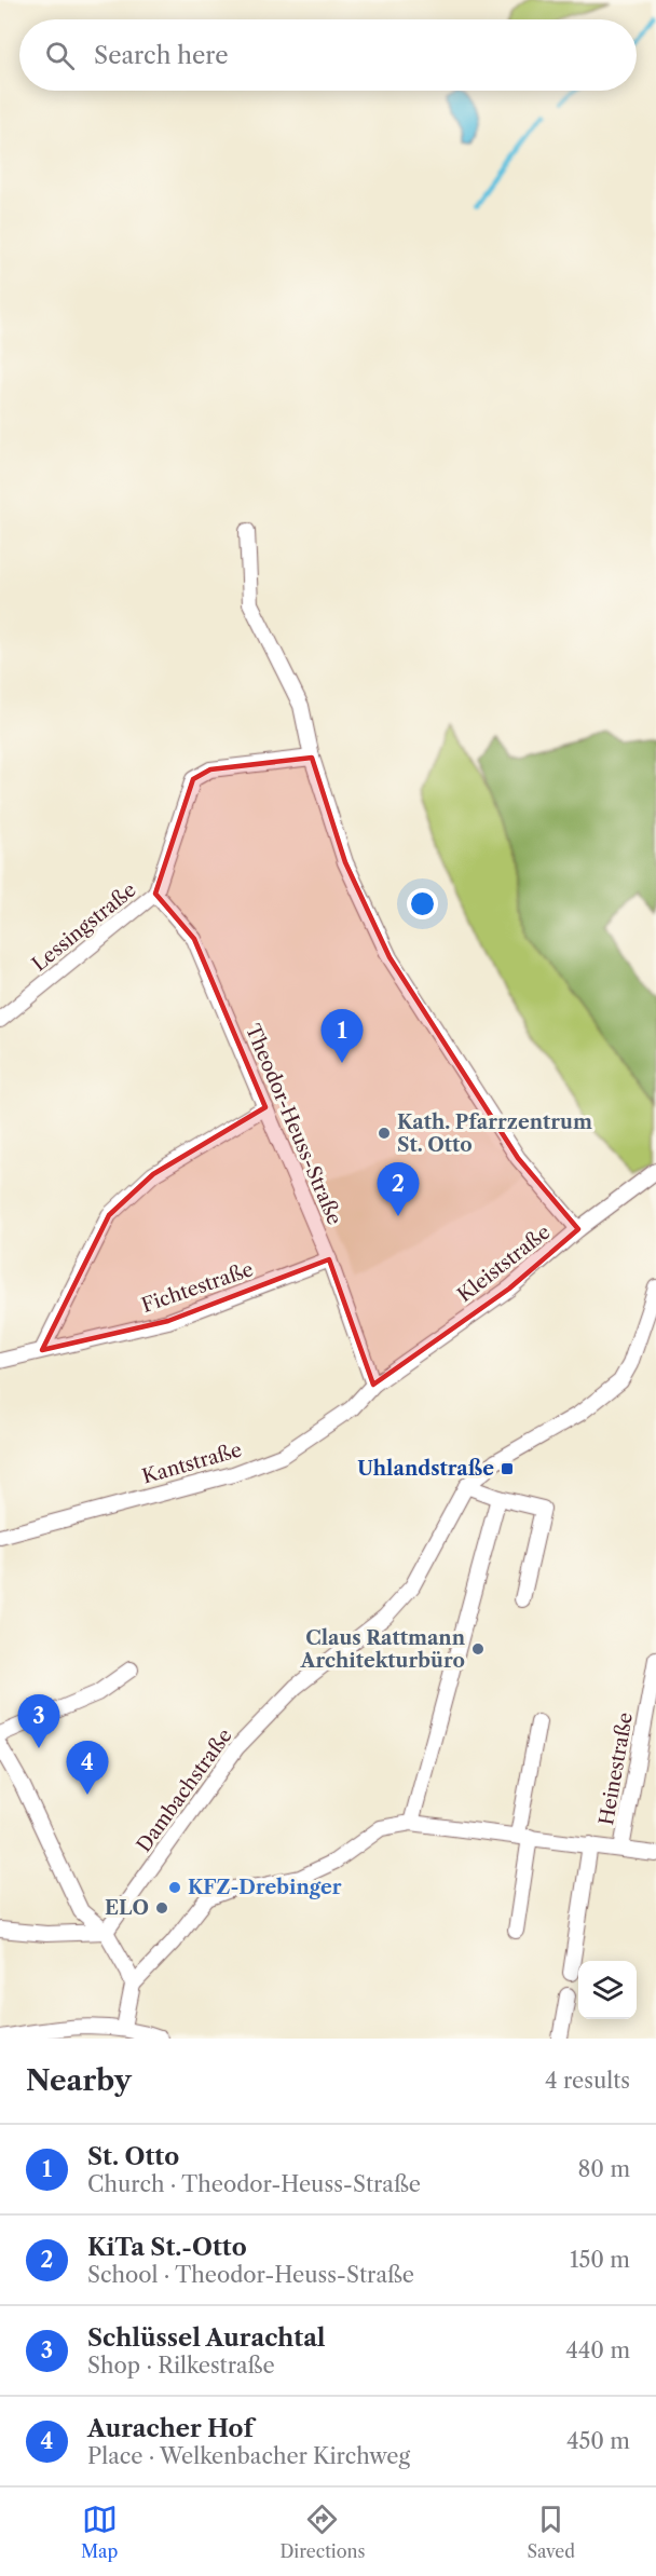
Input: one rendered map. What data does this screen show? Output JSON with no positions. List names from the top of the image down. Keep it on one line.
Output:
{"streets":{"street":["Lessingstraße","Theodor-Heuss-Straße","Kleiststraße","Fichtestraße","Kantstraße","Heinestraße","Dambachstraße"]},"crossings":[["Lessingstraße","Theodor-Heuss-Straße"],["Theodor-Heuss-Straße","Kleiststraße"],["Theodor-Heuss-Straße","Fichtestraße"],["Theodor-Heuss-Straße","Kantstraße"],["Kleiststraße","Kantstraße"]],"places":{"other":["Kath. Pfarrzentrum St. Otto","Claus Rattmann Architekturbüro","KFZ-Drebinger","ELO"],"transit":["Uhlandstraße"]},"page":{"search":"Search here","pins":["1","2","3","4"],"heading":["Nearby","4 results"],"list":[{"mark":"1","name":"St. Otto","note":"Church · Theodor-Heuss-Straße","value":"80 m"},{"mark":"2","name":"KiTa St.-Otto","note":"School · Theodor-Heuss-Straße","value":"150 m"},{"mark":"3","name":"Schlüssel Aurachtal","note":"Shop · Rilkestraße","value":"440 m"},{"mark":"4","name":"Auracher Hof","note":"Place · Welkenbacher Kirchweg","value":"450 m"}],"nav":["Map","Directions","Saved"]}}
